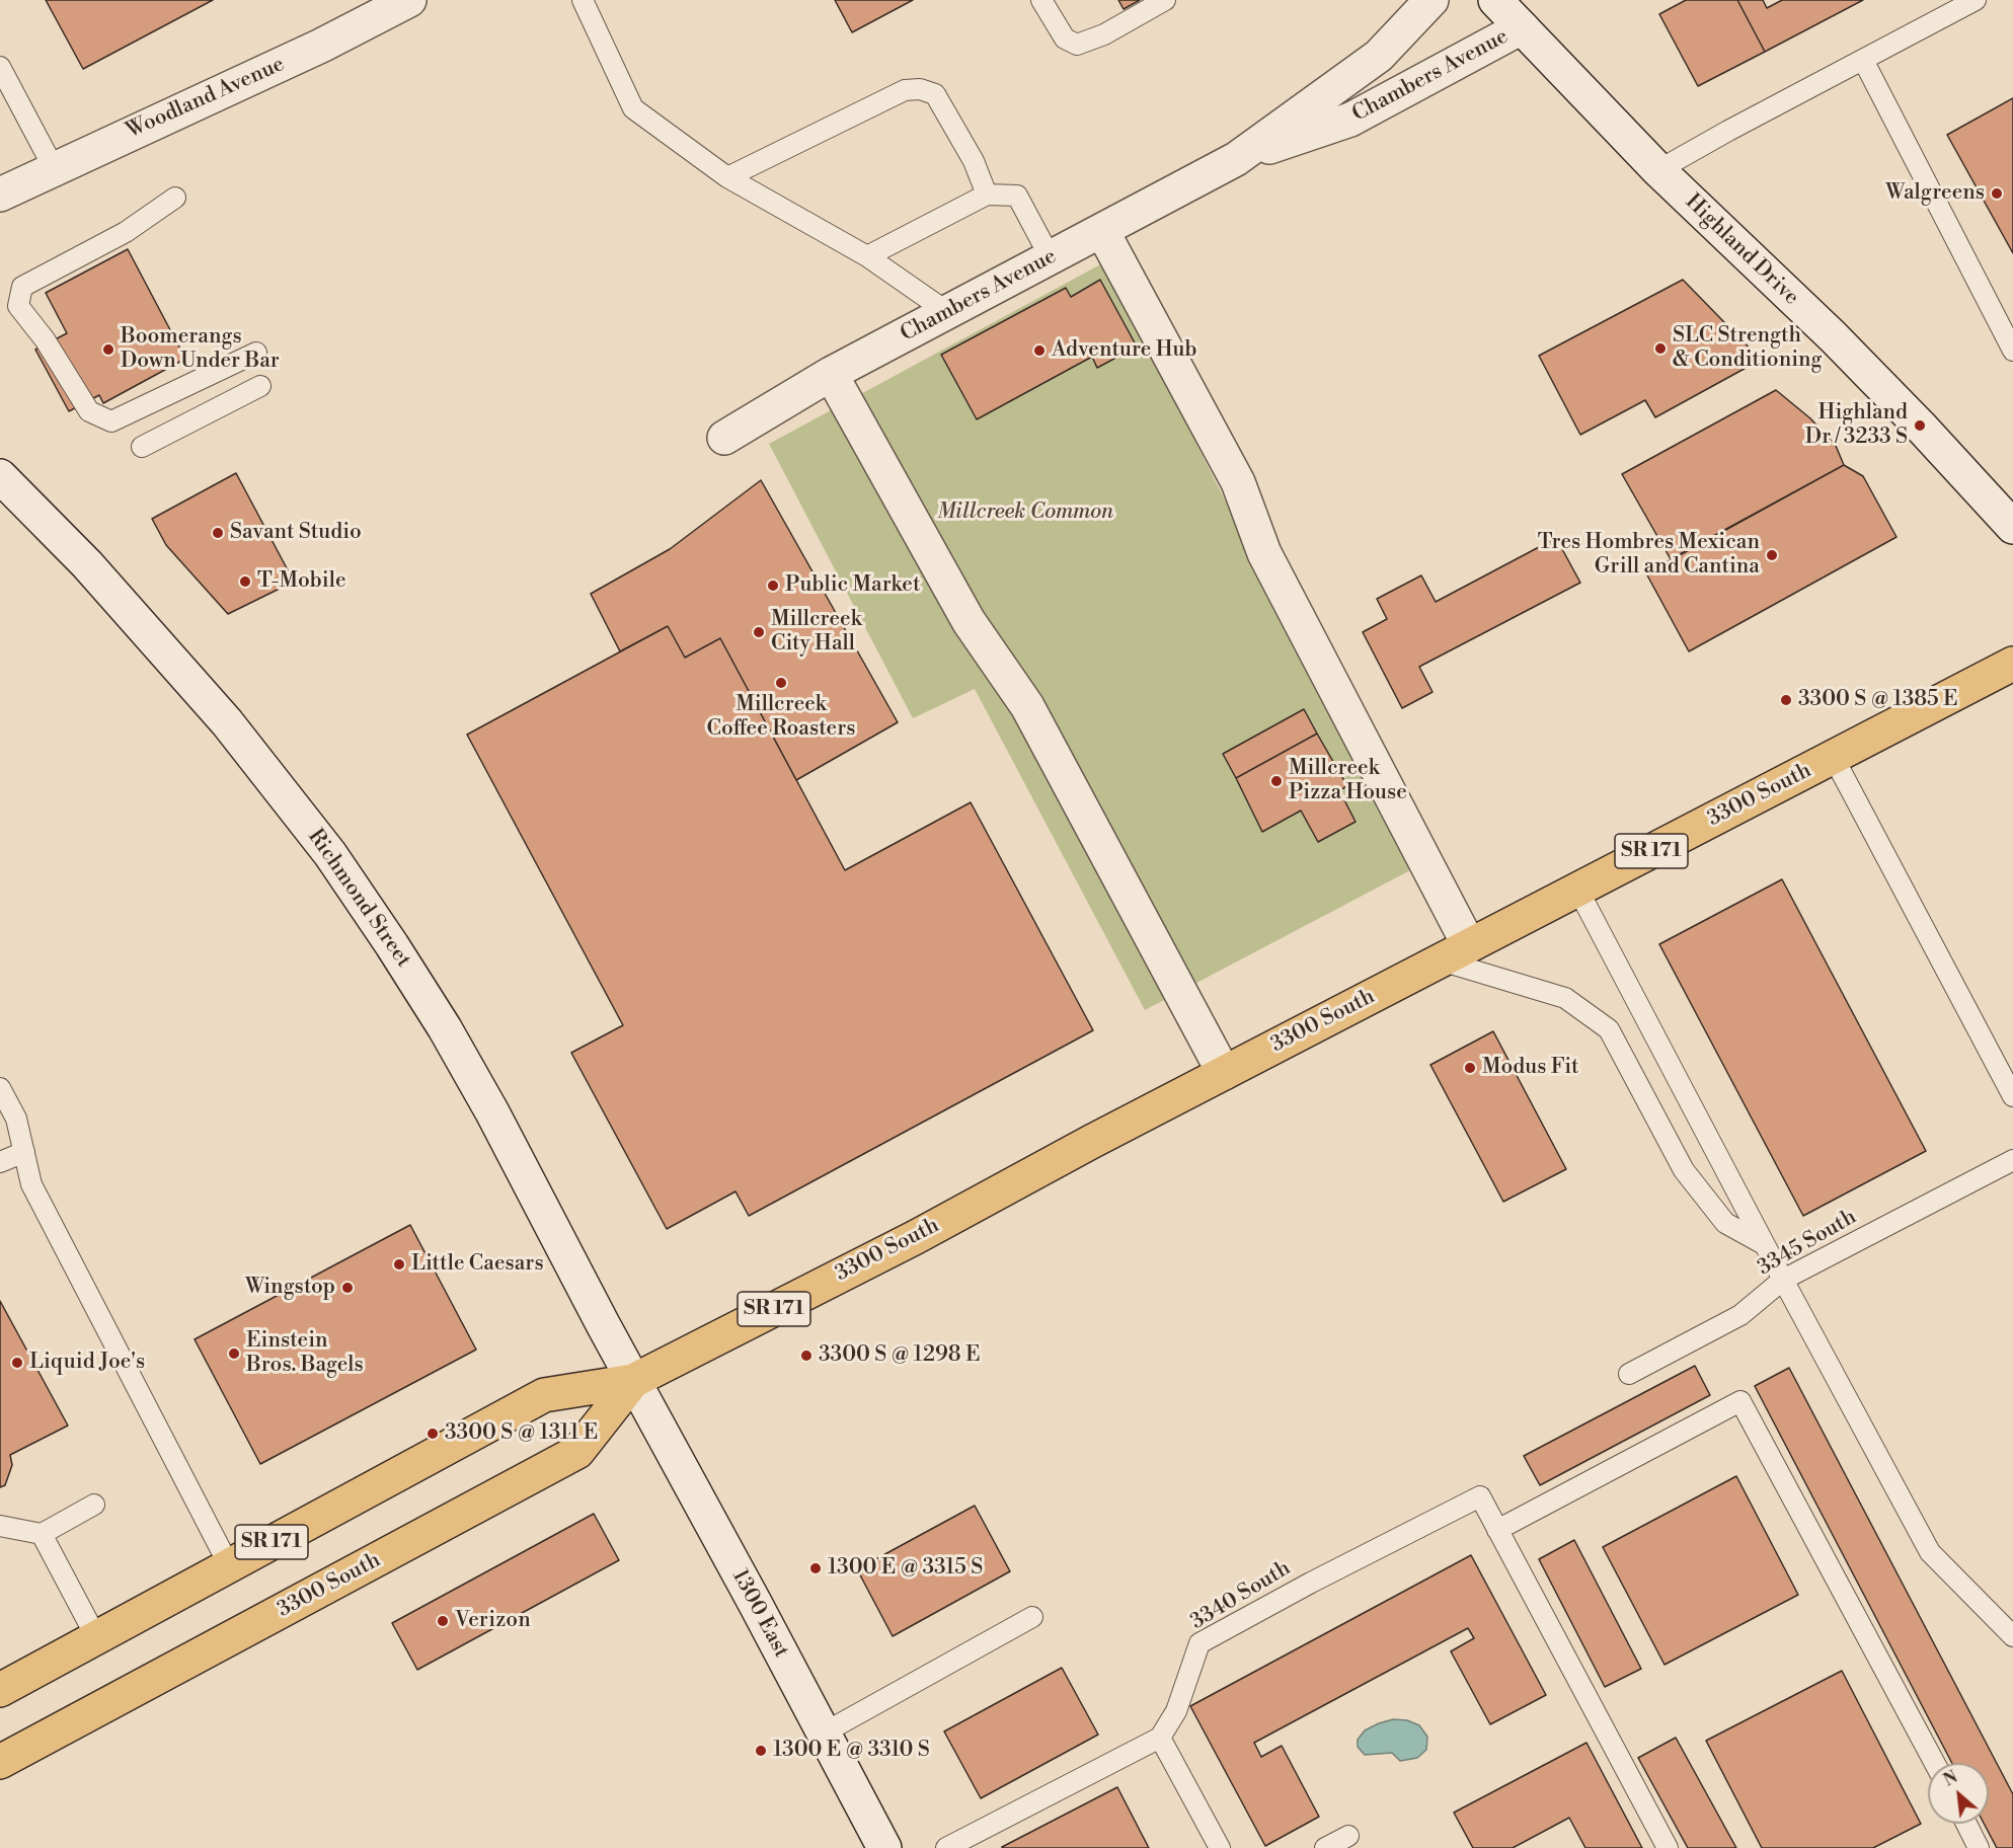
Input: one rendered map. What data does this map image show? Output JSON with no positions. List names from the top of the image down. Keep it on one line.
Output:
{"streets":{"main road":["3300 South","SR 171"],"street":["Chambers Avenue","Woodland Avenue","Highland Drive","Richmond Street","1300 East"],"lane":["3345 South","3340 South"]},"crossings":[["Chambers Avenue","Highland Drive"],["3300 South","Richmond Street"],["3300 South","1300 East"],["Richmond Street","1300 East"]],"parks":["Millcreek Common"],"places":["Walgreens","SLC Strength & Conditioning","Boomerangs Down Under Bar","Adventure Hub","Highland Dr / 3233 S","Savant Studio","Tres Hombres Mexican Grill and Cantina","T-Mobile","Public Market","Millcreek City Hall","Millcreek Coffee Roasters","3300 S @ 1385 E","Millcreek Pizza House","Modus Fit","Little Caesars","Wingstop","Einstein Bros. Bagels","3300 S @ 1298 E","Liquid Joe's","3300 S @ 1311 E","1300 E @ 3315 S","Verizon","1300 E @ 3310 S"],"north":"top left"}
